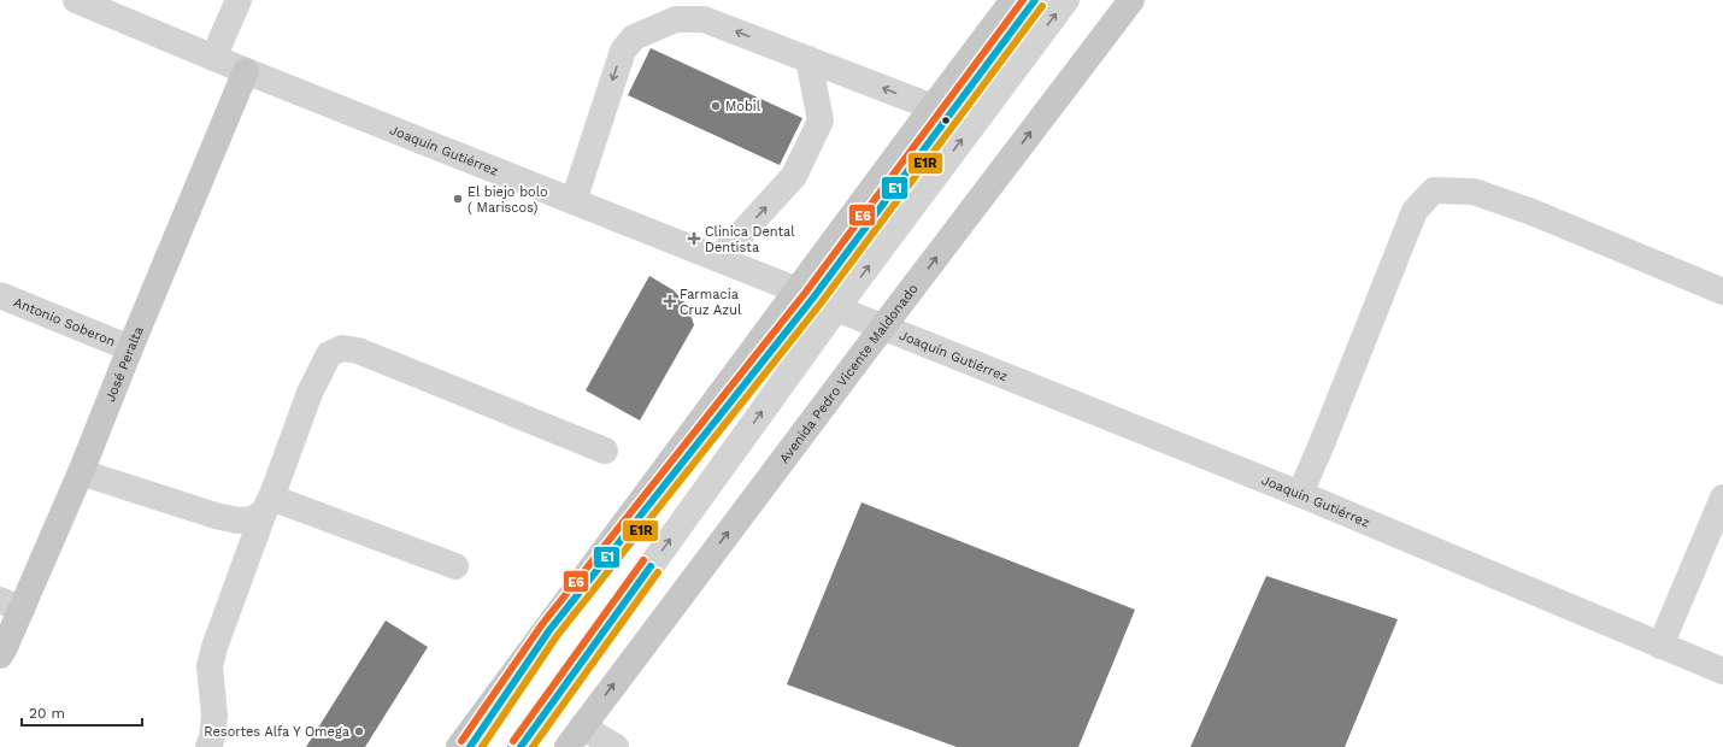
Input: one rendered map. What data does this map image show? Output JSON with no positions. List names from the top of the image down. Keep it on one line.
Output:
{"streets":{"main road":["José Peralta","Avenida Pedro Vicente Maldonado"],"street":["Joaquín Gutiérrez","Antonio Soberon"]},"crossings":[["Joaquín Gutiérrez","José Peralta"],["Joaquín Gutiérrez","Avenida Pedro Vicente Maldonado"],["Antonio Soberon","José Peralta"]],"places":{"other":["Mobil","El biejo bolo ( Mariscos)","Resortes Alfa Y Omega"],"health":["Clinica Dental Dentista","Farmacia Cruz Azul"]},"lines":["transit line E1","transit line E6","transit line E1R"],"scale_bar":"20 m"}
